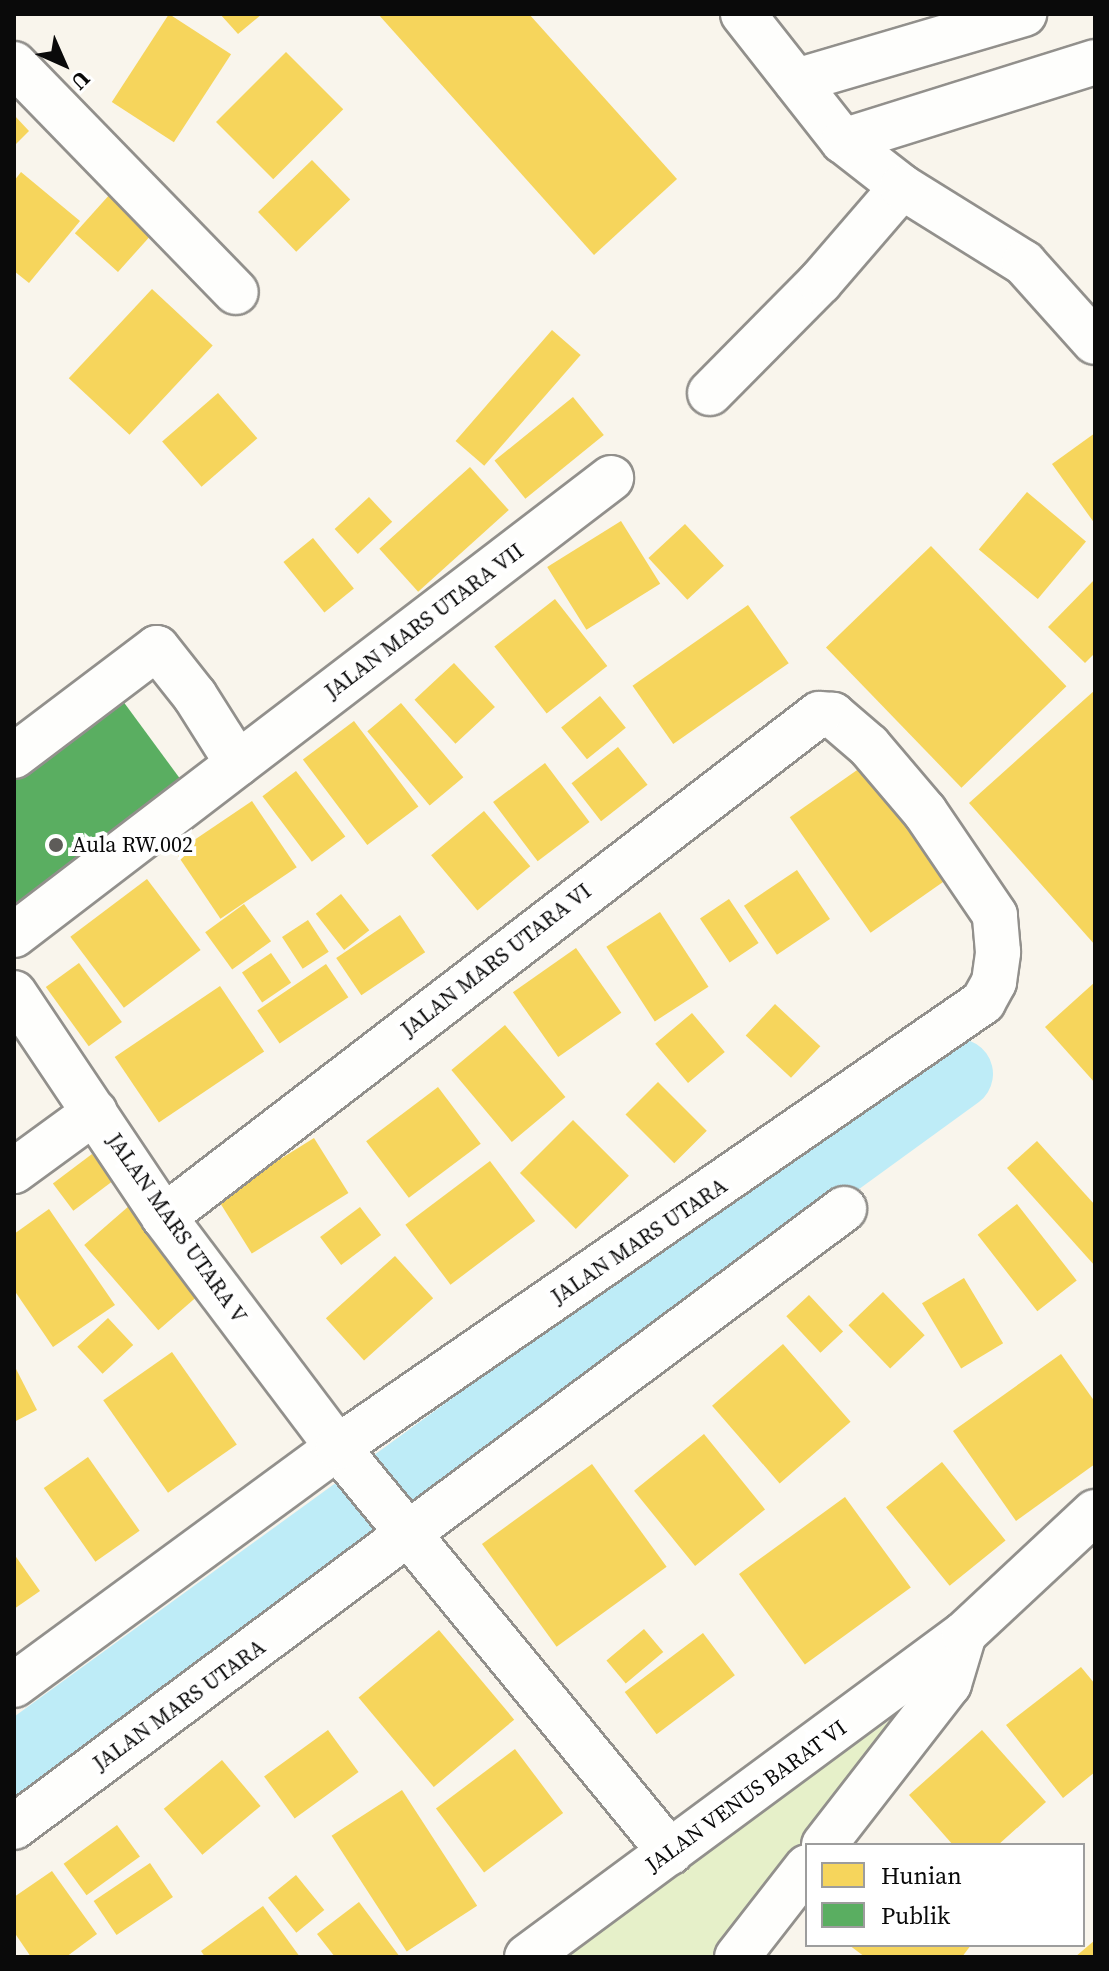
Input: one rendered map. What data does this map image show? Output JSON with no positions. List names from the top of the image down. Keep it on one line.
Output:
{"streets":{"street":["JALAN MARS UTARA VII","JALAN MARS UTARA VI","JALAN MARS UTARA V","JALAN MARS UTARA","JALAN VENUS BARAT VI"]},"crossings":[["JALAN MARS UTARA VI","JALAN MARS UTARA V"],["JALAN MARS UTARA VI","JALAN MARS UTARA"],["JALAN MARS UTARA V","JALAN MARS UTARA"],["JALAN MARS UTARA V","JALAN VENUS BARAT VI"]],"places":["Aula RW.002"],"legend":["Hunian","Publik"],"north":"bottom right"}
